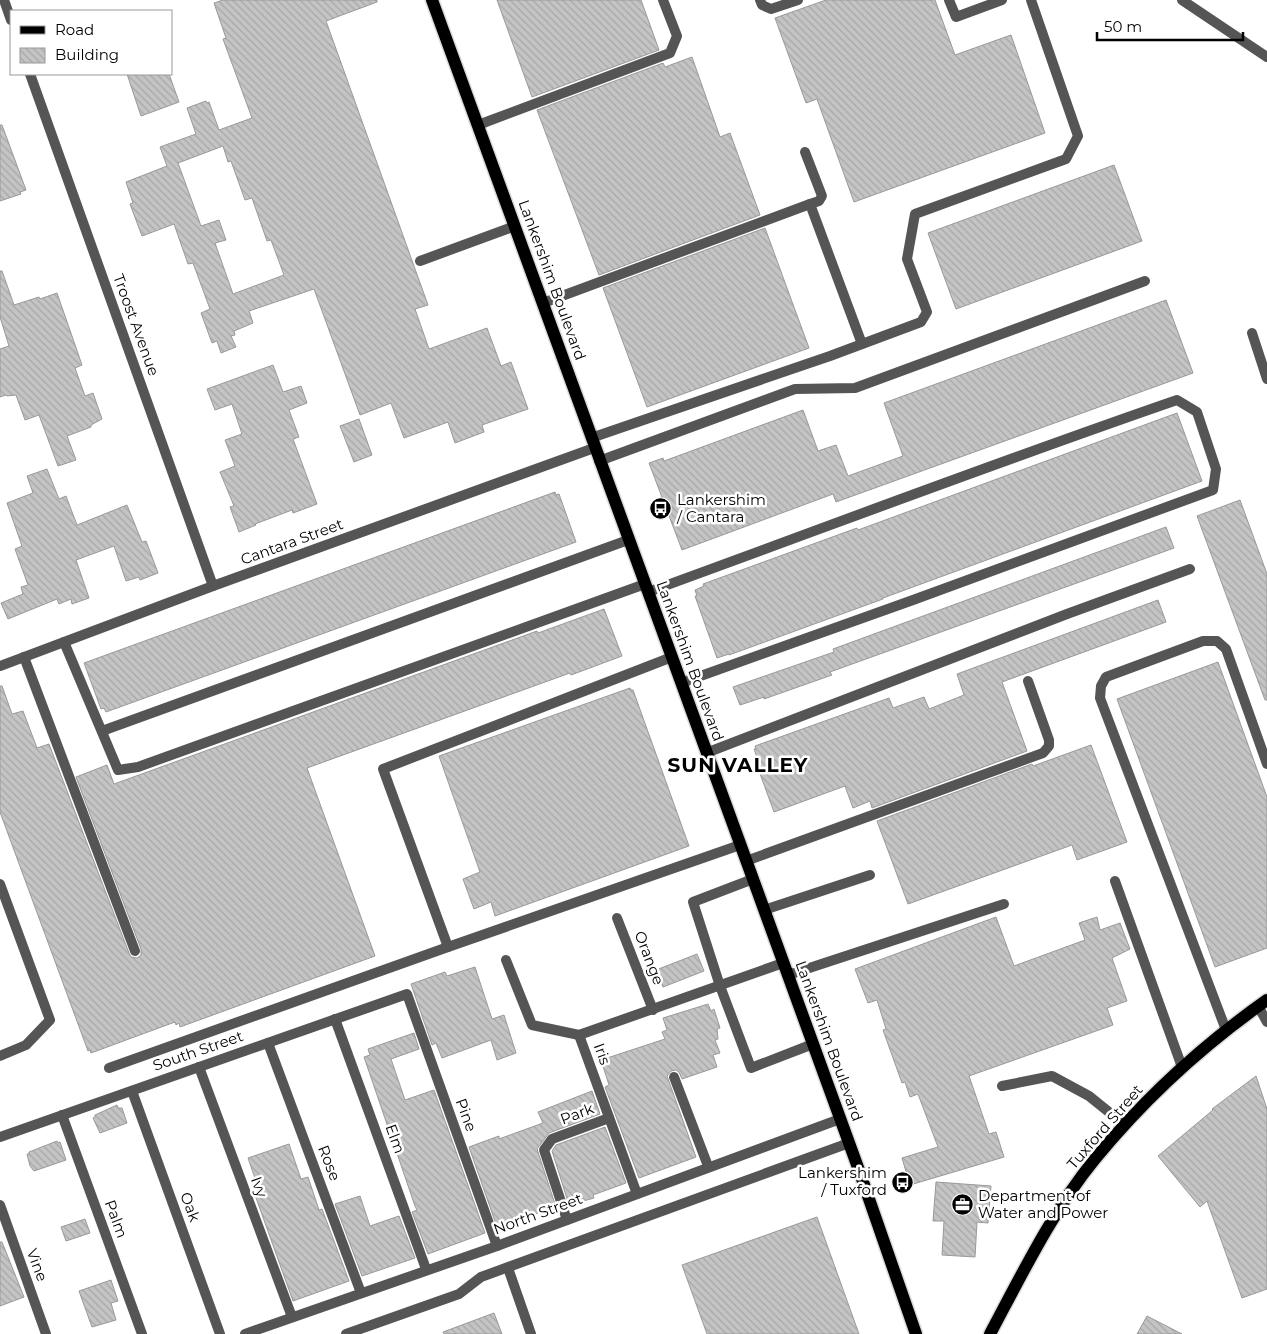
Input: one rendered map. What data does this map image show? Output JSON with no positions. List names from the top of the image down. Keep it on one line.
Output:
{"streets":{"main road":["Lankershim Boulevard","Tuxford Street"],"street":["Troost Avenue","Cantara Street","Orange","South Street","Iris","Park","Pine","Elm","Rose","Ivy","Oak","North Street","Palm","Vine"]},"crossings":[["Lankershim Boulevard","Cantara Street"],["Lankershim Boulevard","North Street"],["Troost Avenue","Cantara Street"],["South Street","Pine"],["South Street","Elm"],["South Street","Rose"],["South Street","Ivy"],["South Street","Oak"],["South Street","Palm"],["Iris","Park"],["Iris","North Street"],["Park","North Street"],["Pine","North Street"],["Elm","North Street"],["Rose","North Street"],["Ivy","North Street"]],"districts":["SUN VALLEY"],"places":{"bus stop":["Lankershim / Cantara","Lankershim / Tuxford"],"office":["Department of Water and Power"]},"legend":["Road","Building"],"scale_bar":"50 m"}
